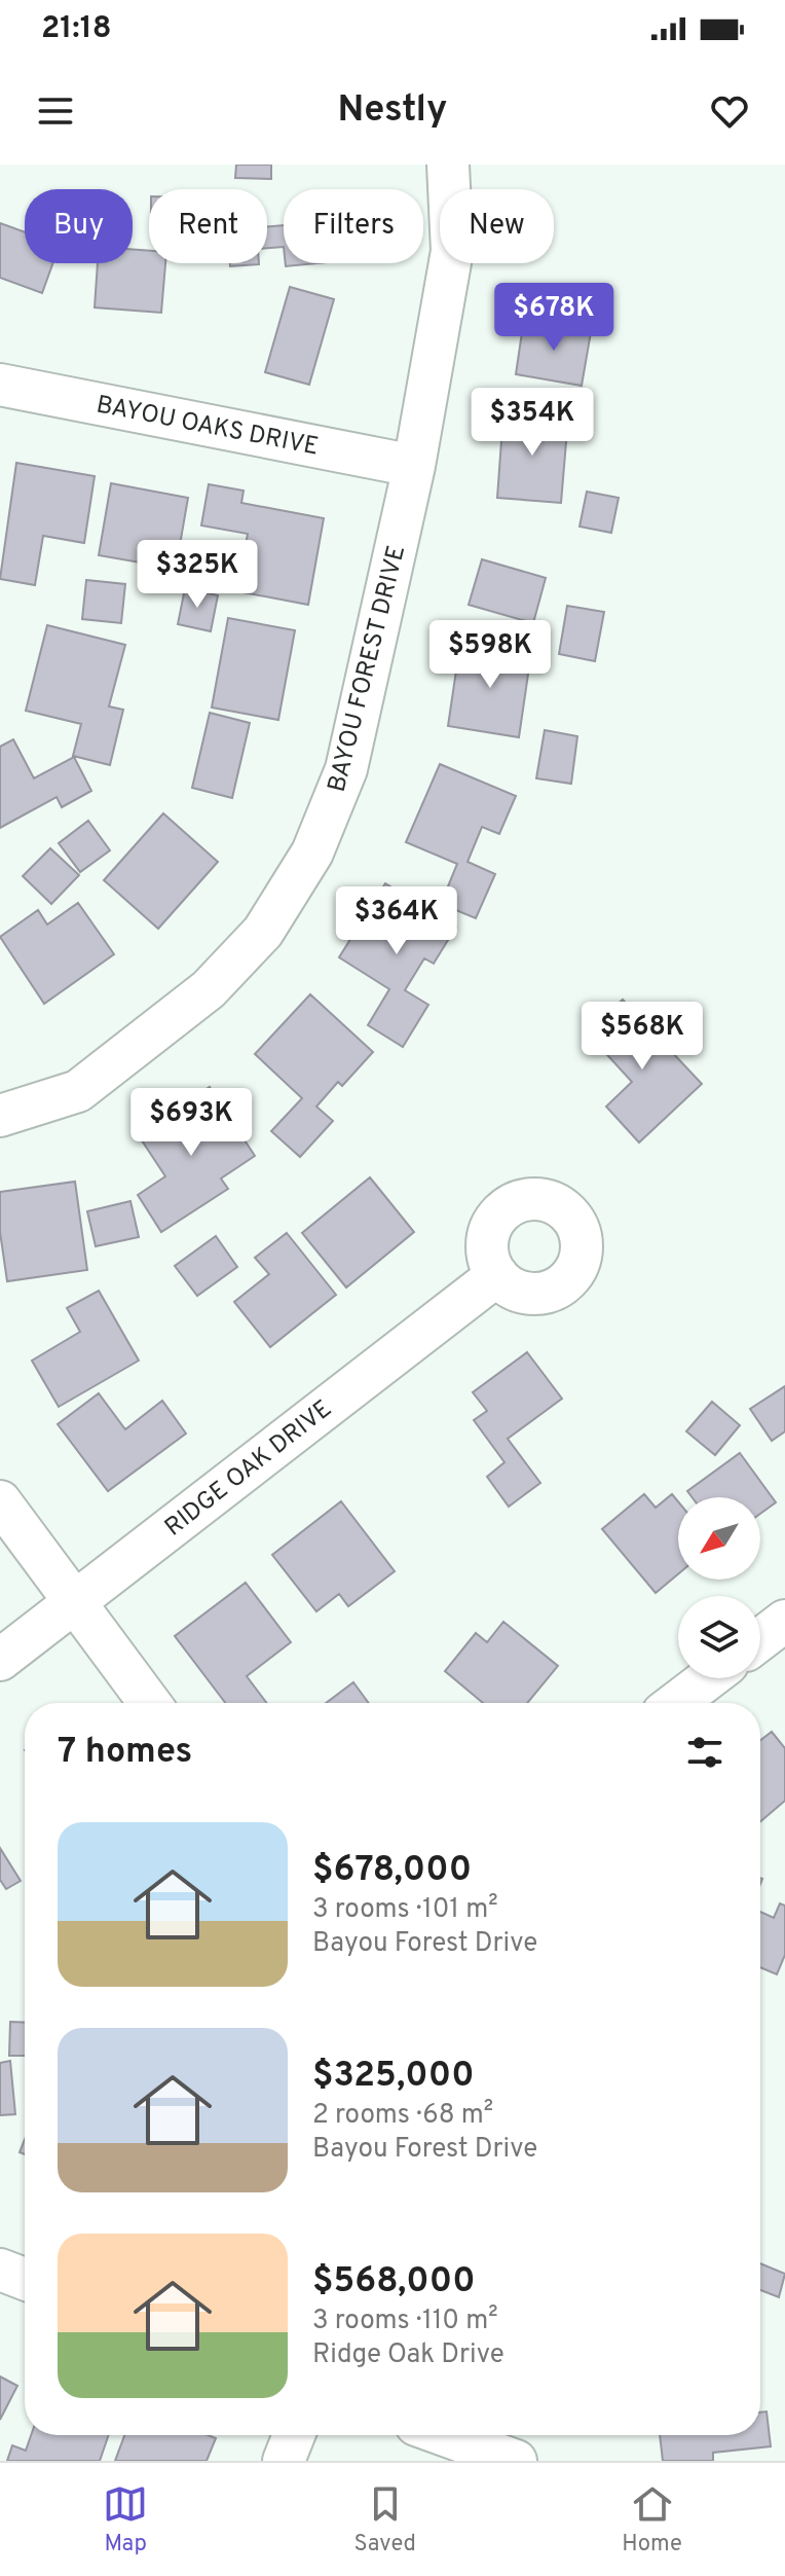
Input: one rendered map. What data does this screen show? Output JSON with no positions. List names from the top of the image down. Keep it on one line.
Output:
{"streets":{"street":["BAYOU OAKS DRIVE","BAYOU FOREST DRIVE","RIDGE OAK DRIVE"]},"crossings":[["BAYOU OAKS DRIVE","BAYOU FOREST DRIVE"]],"north":"bottom left","page":{"status":"21:18","header":"Nestly","chip":["Buy","Rent","Filters","New"],"price":["$678K","$354K","$325K","$598K","$364K","$568K","$693K"],"heading":"7 homes","list":[{"name":"$678,000","note":"3 rooms · 101 m² · Bayou Forest Drive"},{"name":"$325,000","note":"2 rooms · 68 m² · Bayou Forest Drive"},{"name":"$568,000","note":"3 rooms · 110 m² · Ridge Oak Drive"}],"tabs":["Map","Saved","Home"]}}
